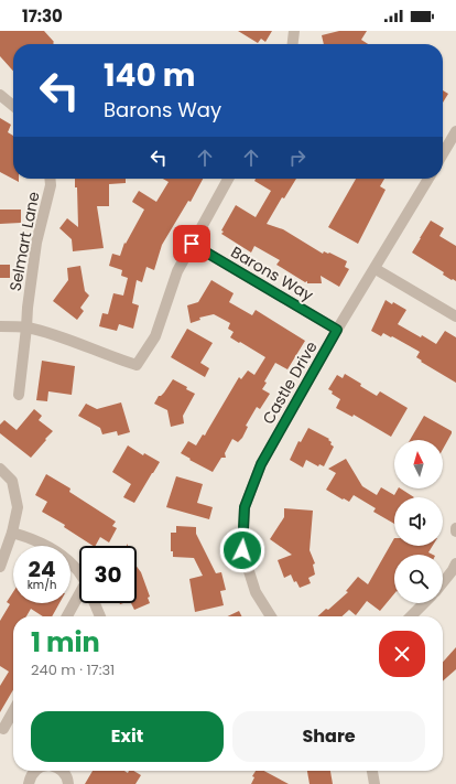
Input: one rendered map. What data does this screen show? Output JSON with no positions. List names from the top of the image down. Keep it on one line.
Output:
{"streets":{"street":["Selmart Lane","Barons Way","Castle Drive"]},"crossings":[["Barons Way","Castle Drive"]],"north":"top","page":{"status":"17:30","turn":["140 m","Barons Way"],"speed":"24 km/h","limit":"30","heading":["1 min","240 m · 17:31"],"buttons":["Exit","Share"]}}
